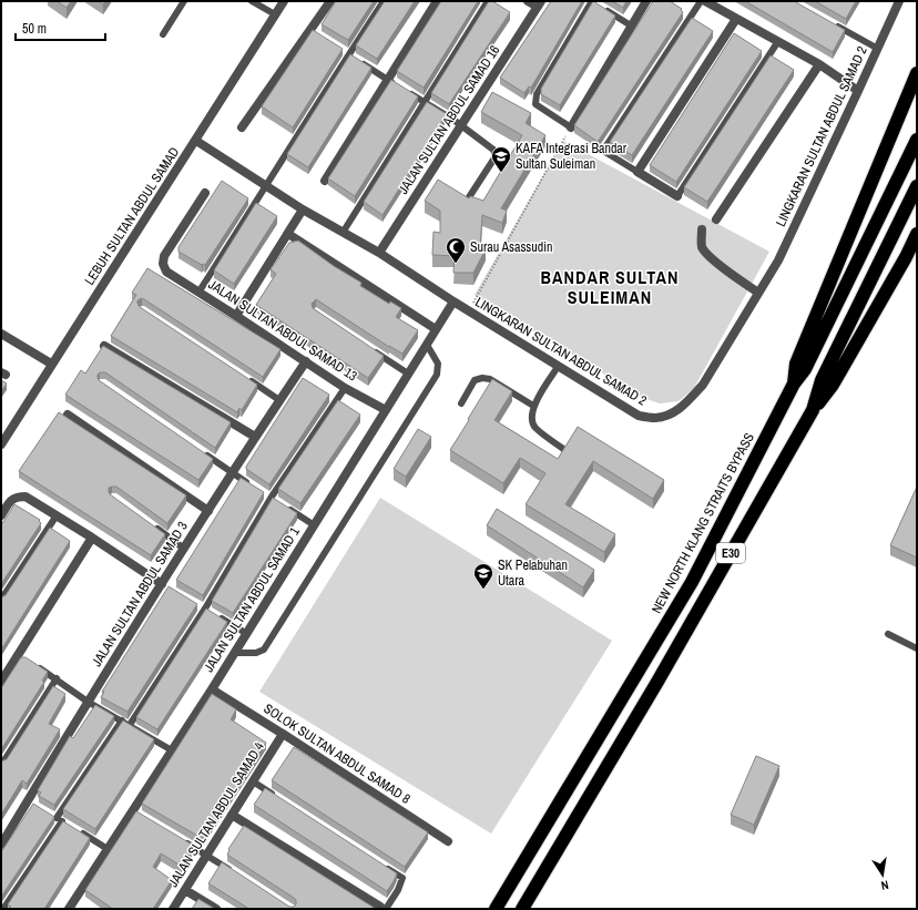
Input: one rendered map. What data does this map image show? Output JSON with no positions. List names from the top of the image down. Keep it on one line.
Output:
{"streets":{"highway":["NEW NORTH KLANG STRAITS BYPASS","E30"],"street":["JALAN SULTAN ABDUL SAMAD 16","LINGKARAN SULTAN ABDUL SAMAD 2","LEBUH SULTAN ABDUL SAMAD","JALAN SULTAN ABDUL SAMAD 13","JALAN SULTAN ABDUL SAMAD 3","JALAN SULTAN ABDUL SAMAD 1","SOLOK SULTAN ABDUL SAMAD 8","JALAN SULTAN ABDUL SAMAD 4"]},"crossings":[["JALAN SULTAN ABDUL SAMAD 16","LINGKARAN SULTAN ABDUL SAMAD 2"],["LINGKARAN SULTAN ABDUL SAMAD 2","LEBUH SULTAN ABDUL SAMAD"],["LINGKARAN SULTAN ABDUL SAMAD 2","JALAN SULTAN ABDUL SAMAD 1"],["JALAN SULTAN ABDUL SAMAD 13","JALAN SULTAN ABDUL SAMAD 3"],["JALAN SULTAN ABDUL SAMAD 13","JALAN SULTAN ABDUL SAMAD 1"],["JALAN SULTAN ABDUL SAMAD 1","SOLOK SULTAN ABDUL SAMAD 8"],["SOLOK SULTAN ABDUL SAMAD 8","JALAN SULTAN ABDUL SAMAD 4"]],"districts":["BANDAR SULTAN SULEIMAN"],"places":{"school or university":["KAFA Integrasi Bandar Sultan Suleiman","SK Pelabuhan Utara"],"mosque":["Surau Asassudin"]},"scale_bar":"50 m","north":"bottom"}
